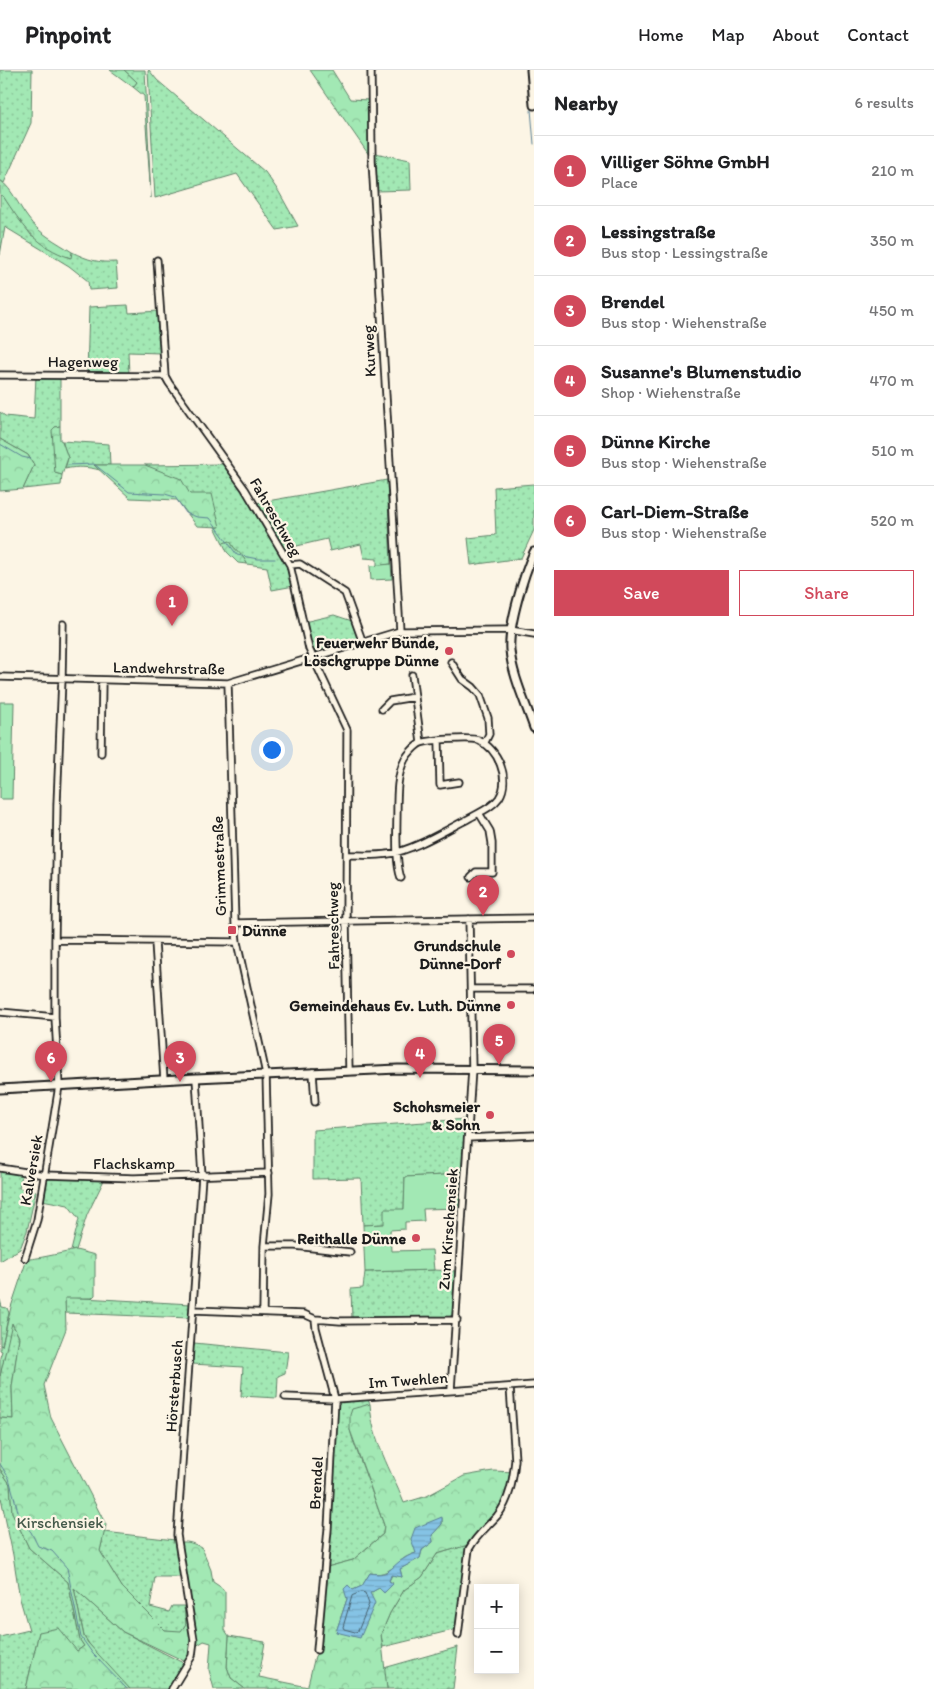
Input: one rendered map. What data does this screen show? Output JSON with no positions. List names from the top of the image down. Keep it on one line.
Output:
{"streets":{"street":["Kurweg","Hagenweg","Fahreschweg","Landwehrstraße","Grimmestraße","Flachskamp","Kalversiek","Zum Kirschensiek","Im Twehlen","Hörsterbusch","Brendel"]},"crossings":[["Kurweg","Landwehrstraße"],["Hagenweg","Fahreschweg"],["Fahreschweg","Landwehrstraße"],["Landwehrstraße","Grimmestraße"],["Landwehrstraße","Kalversiek"],["Flachskamp","Kalversiek"],["Flachskamp","Hörsterbusch"],["Zum Kirschensiek","Im Twehlen"],["Im Twehlen","Brendel"]],"parks":["Kirschensiek"],"places":{"other":["Feuerwehr Bünde, Löschgruppe Dünne","Grundschule Dünne-Dorf","Gemeindehaus Ev. Luth. Dünne","Schohsmeier & Sohn","Reithalle Dünne"],"transit":["Dünne"]},"page":{"header":"Pinpoint","nav":["Home","Map","About","Contact"],"heading":["Nearby","6 results"],"list":[{"mark":"1","name":"Villiger Söhne GmbH","note":"Place","value":"210 m"},{"mark":"2","name":"Lessingstraße","note":"Bus stop · Lessingstraße","value":"350 m"},{"mark":"3","name":"Brendel","note":"Bus stop · Wiehenstraße","value":"450 m"},{"mark":"4","name":"Susanne's Blumenstudio","note":"Shop · Wiehenstraße","value":"470 m"},{"mark":"5","name":"Dünne Kirche","note":"Bus stop · Wiehenstraße","value":"510 m"},{"mark":"6","name":"Carl-Diem-Straße","note":"Bus stop · Wiehenstraße","value":"520 m"}],"buttons":["Save","Share"],"pins":["1","2","5","4","3","6"],"map_buttons":["+","−"]}}
